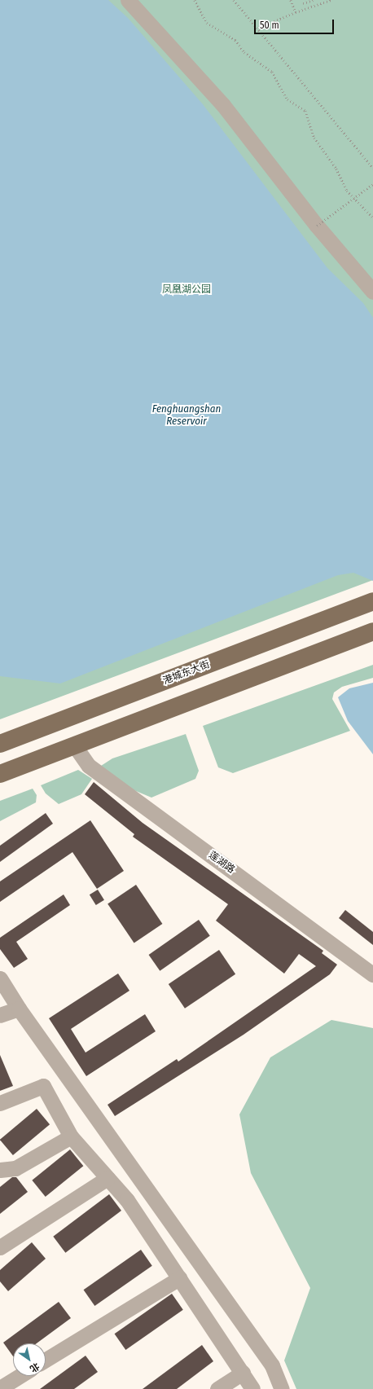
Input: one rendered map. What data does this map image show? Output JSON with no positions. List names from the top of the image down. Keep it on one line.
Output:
{"streets":{"main road":["港城东大街"],"street":["莲湖路"]},"water":["Fenghuangshan Reservoir"],"parks":["凤凰湖公园"],"scale_bar":"50 m","north":"bottom right"}
